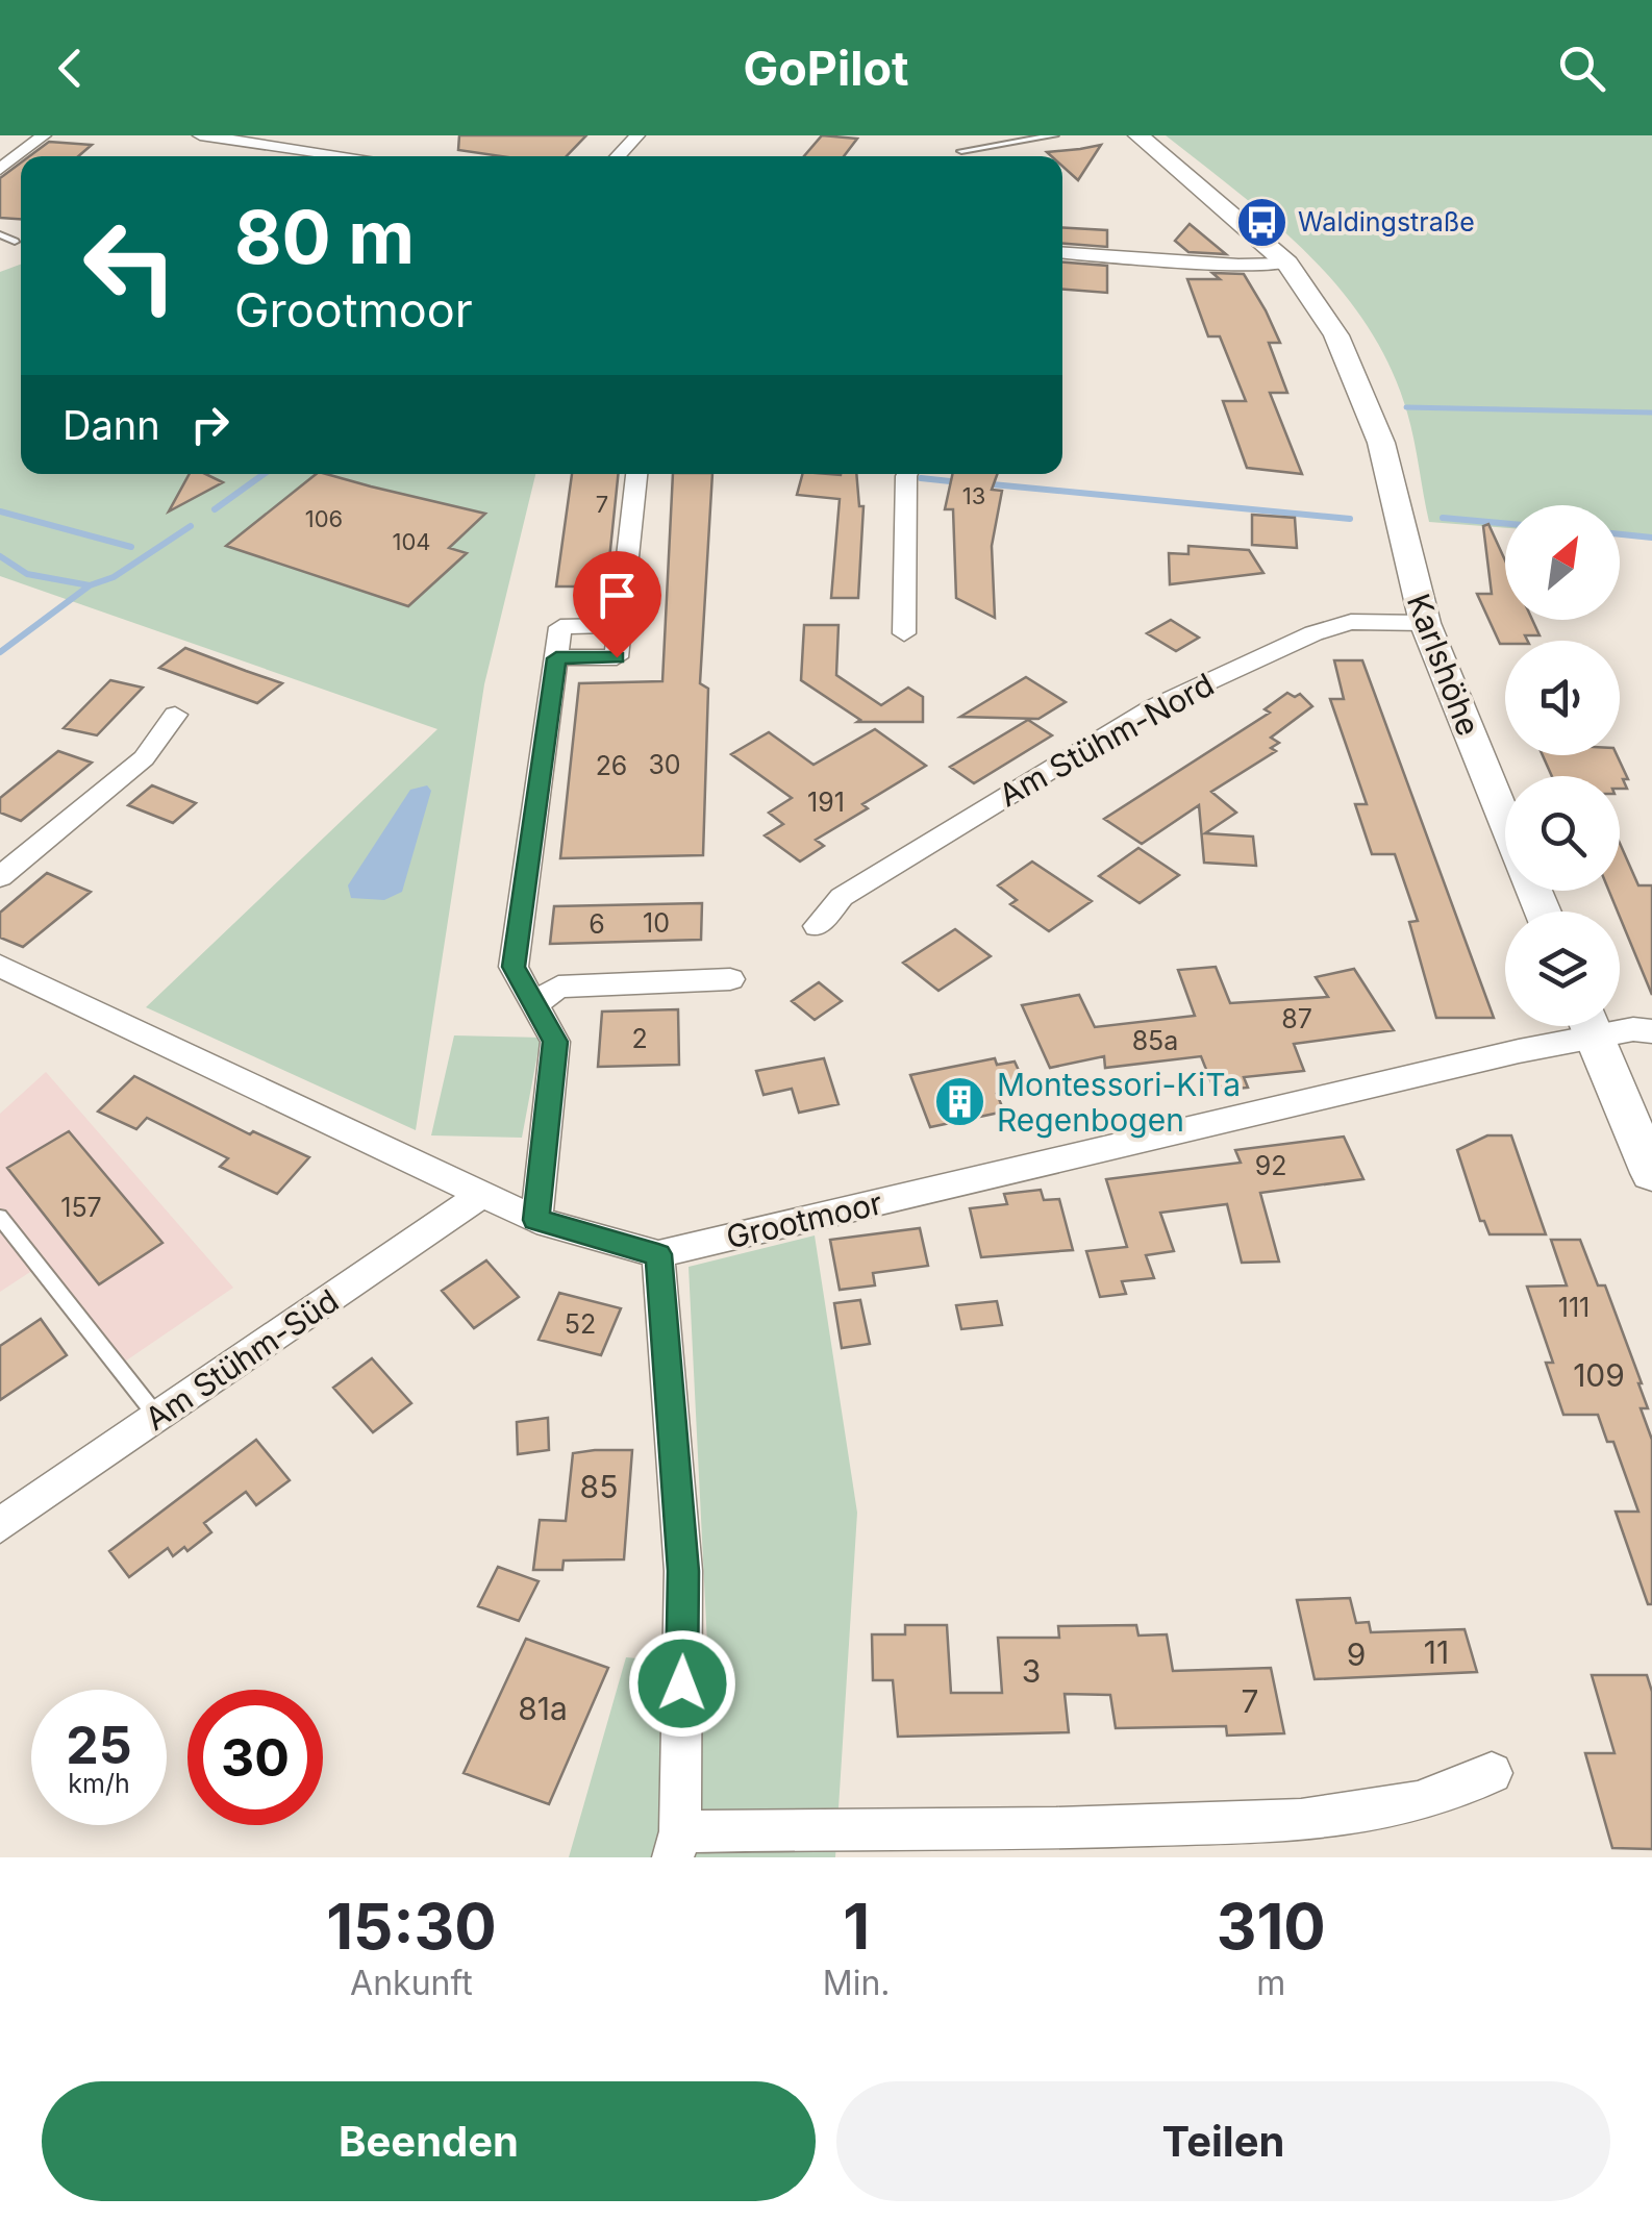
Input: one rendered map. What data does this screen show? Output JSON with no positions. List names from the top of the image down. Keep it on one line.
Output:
{"streets":{"main road":["Karlshöhe"],"street":["Am Stühm-Nord","Grootmoor","Am Stühm-Süd"]},"crossings":[["Karlshöhe","Am Stühm-Nord"],["Grootmoor","Am Stühm-Süd"]],"places":{"bus stop":["Waldingstraße"],"building":["Montessori-KiTa Regenbogen"]},"house_numbers":["13","7","106","104","30","26","191","10","6","87","2","85a","92","157","111","52","109","85","11","9","3","7","81a"],"north":"top right","page":{"header":"GoPilot","turn":["80 m","Grootmoor"],"then":"Dann","speed":"25 km/h","limit":"30","eta":["15:30","Ankunft","1","Min.","310","m"],"buttons":["Beenden","Teilen"]}}
